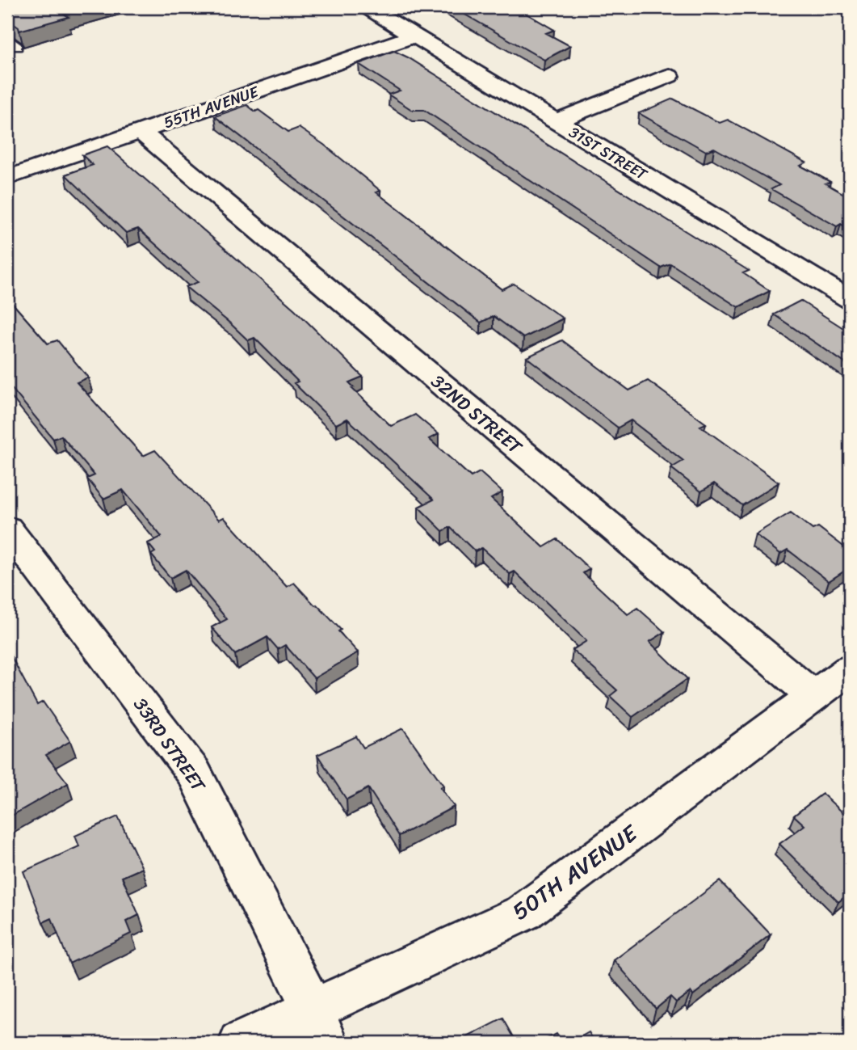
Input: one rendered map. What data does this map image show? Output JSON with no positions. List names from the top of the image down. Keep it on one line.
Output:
{"streets":{"street":["55TH AVENUE","31ST STREET","32ND STREET","33RD STREET","50TH AVENUE"]},"crossings":[["55TH AVENUE","31ST STREET"],["55TH AVENUE","32ND STREET"],["32ND STREET","50TH AVENUE"],["33RD STREET","50TH AVENUE"]]}
